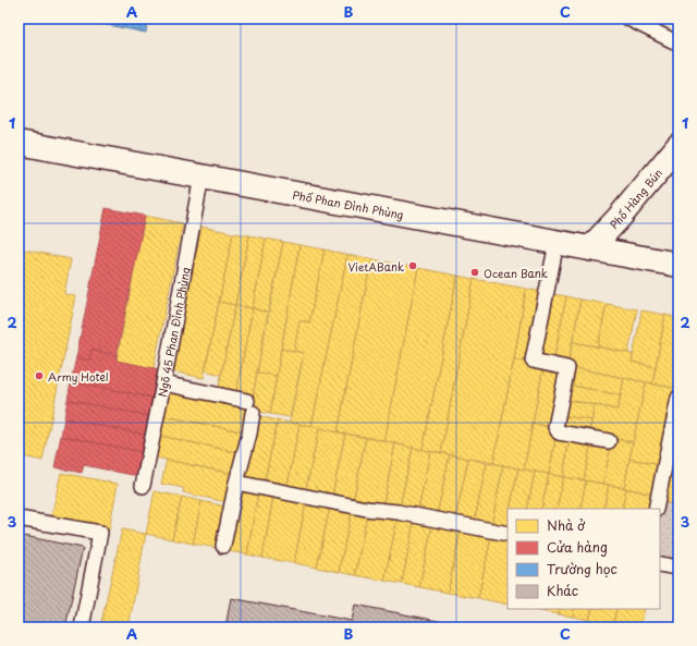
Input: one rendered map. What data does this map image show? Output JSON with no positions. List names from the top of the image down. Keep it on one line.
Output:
{"streets":{"main road":["Phố Hàng Bún","Phố Phan Đình Phùng"],"lane":["Ngõ 45 Phan Đình Phùng"]},"crossings":[["Phố Hàng Bún","Phố Phan Đình Phùng"],["Phố Phan Đình Phùng","Ngõ 45 Phan Đình Phùng"]],"places":["VietABank","Ocean Bank","Army Hotel"],"legend":["Nhà ở","Cửa hàng","Trường học","Khác"],"grid":{"columns":["A","B","C"],"rows":["1","2","3"]}}
